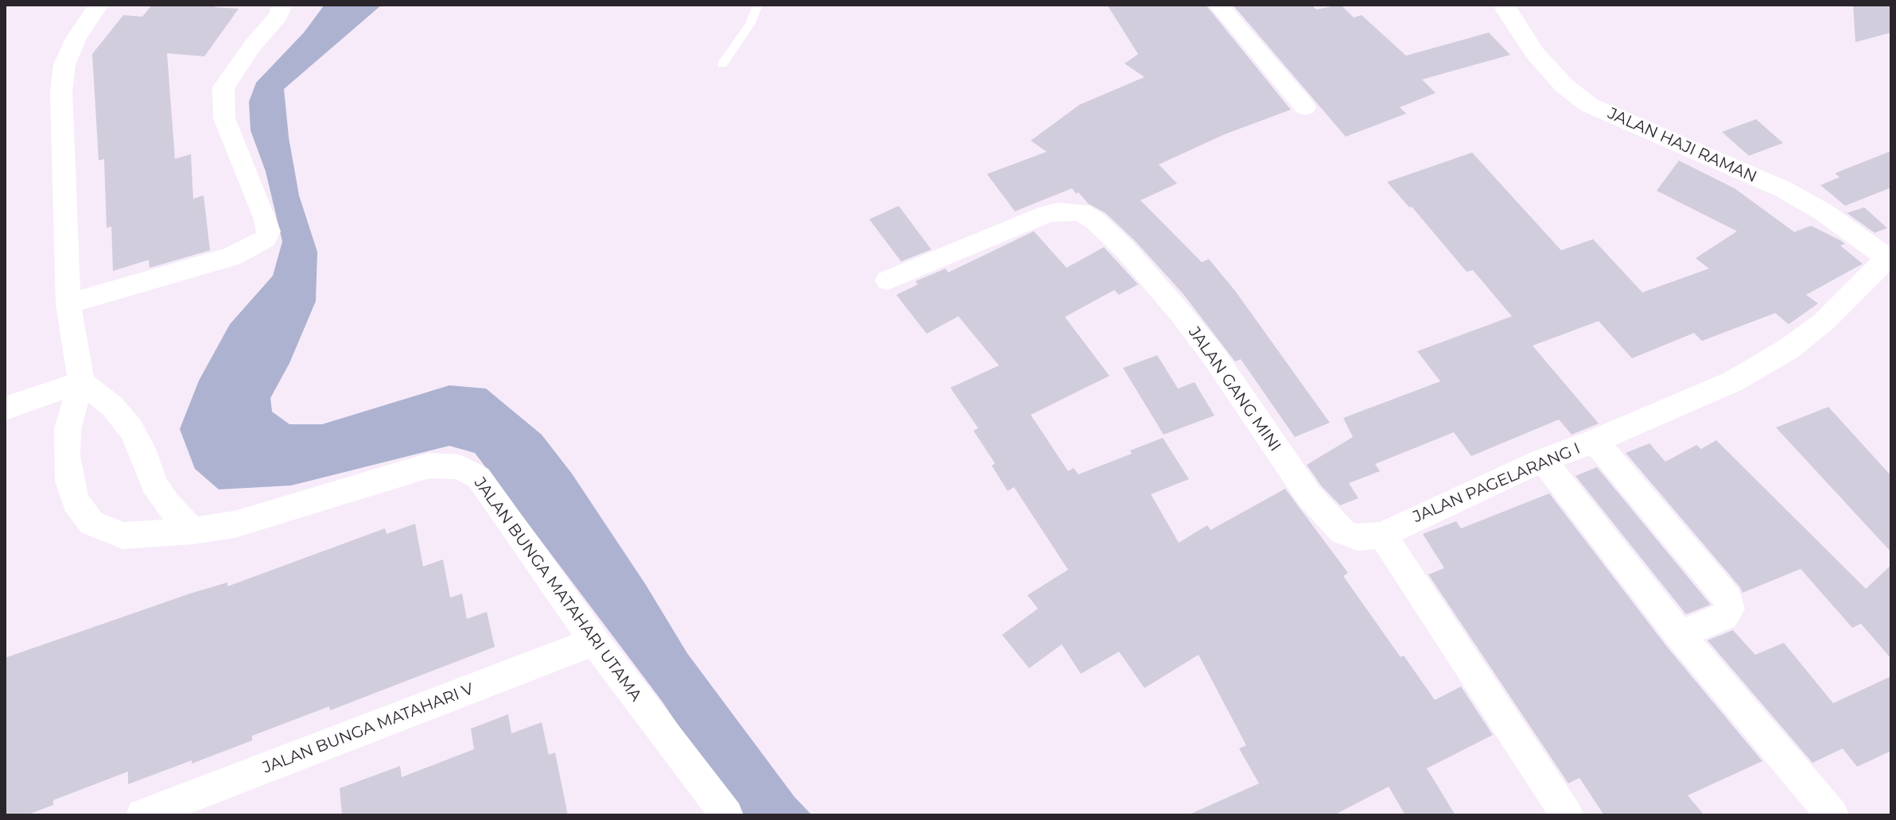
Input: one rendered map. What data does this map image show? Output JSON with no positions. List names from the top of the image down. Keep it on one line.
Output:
{"streets":{"street":["JALAN HAJI RAMAN","JALAN GANG MINI","JALAN PAGELARANG I","JALAN BUNGA MATAHARI UTAMA","JALAN BUNGA MATAHARI V"]},"crossings":[["JALAN HAJI RAMAN","JALAN PAGELARANG I"],["JALAN GANG MINI","JALAN PAGELARANG I"],["JALAN BUNGA MATAHARI UTAMA","JALAN BUNGA MATAHARI V"]]}
